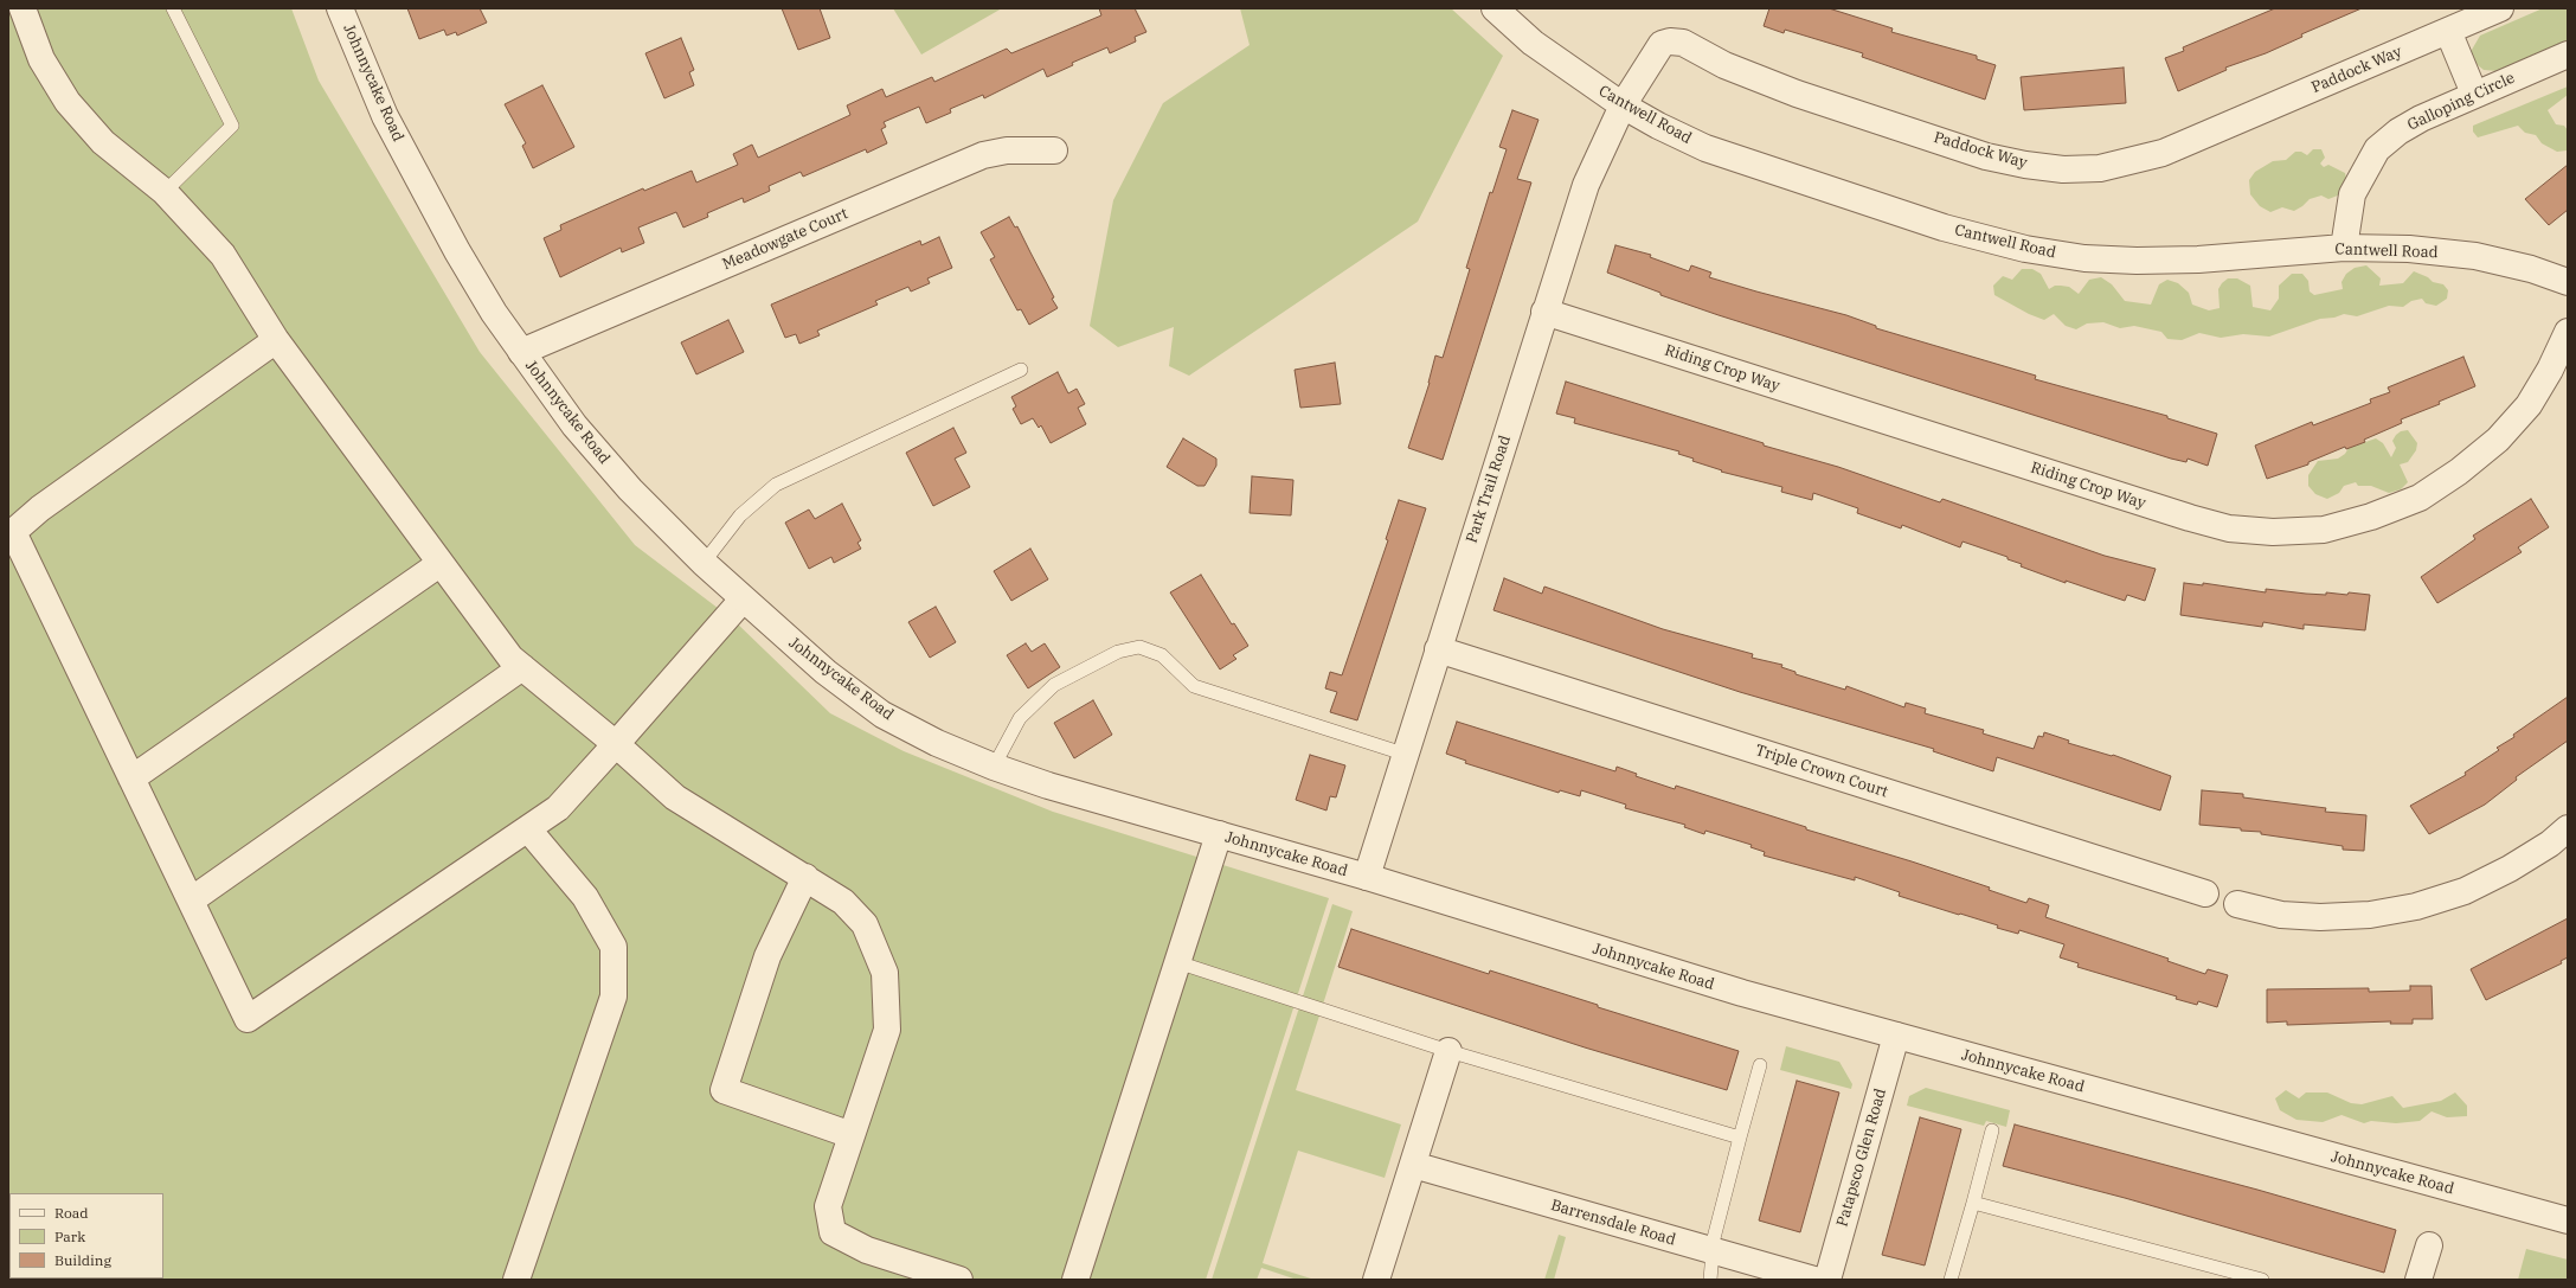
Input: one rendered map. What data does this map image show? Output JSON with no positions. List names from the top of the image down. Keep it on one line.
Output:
{"streets":{"street":["Paddock Way","Johnnycake Road","Galloping Circle","Cantwell Road","Meadowgate Court","Riding Crop Way","Park Trail Road","Triple Crown Court","Patapsco Glen Road","Barrensdale Road"]},"crossings":[["Paddock Way","Cantwell Road"],["Paddock Way","Park Trail Road"],["Johnnycake Road","Meadowgate Court"],["Johnnycake Road","Park Trail Road"],["Johnnycake Road","Patapsco Glen Road"],["Galloping Circle","Cantwell Road"],["Cantwell Road","Park Trail Road"],["Riding Crop Way","Park Trail Road"],["Park Trail Road","Triple Crown Court"]],"legend":["Road","Park","Building"]}
